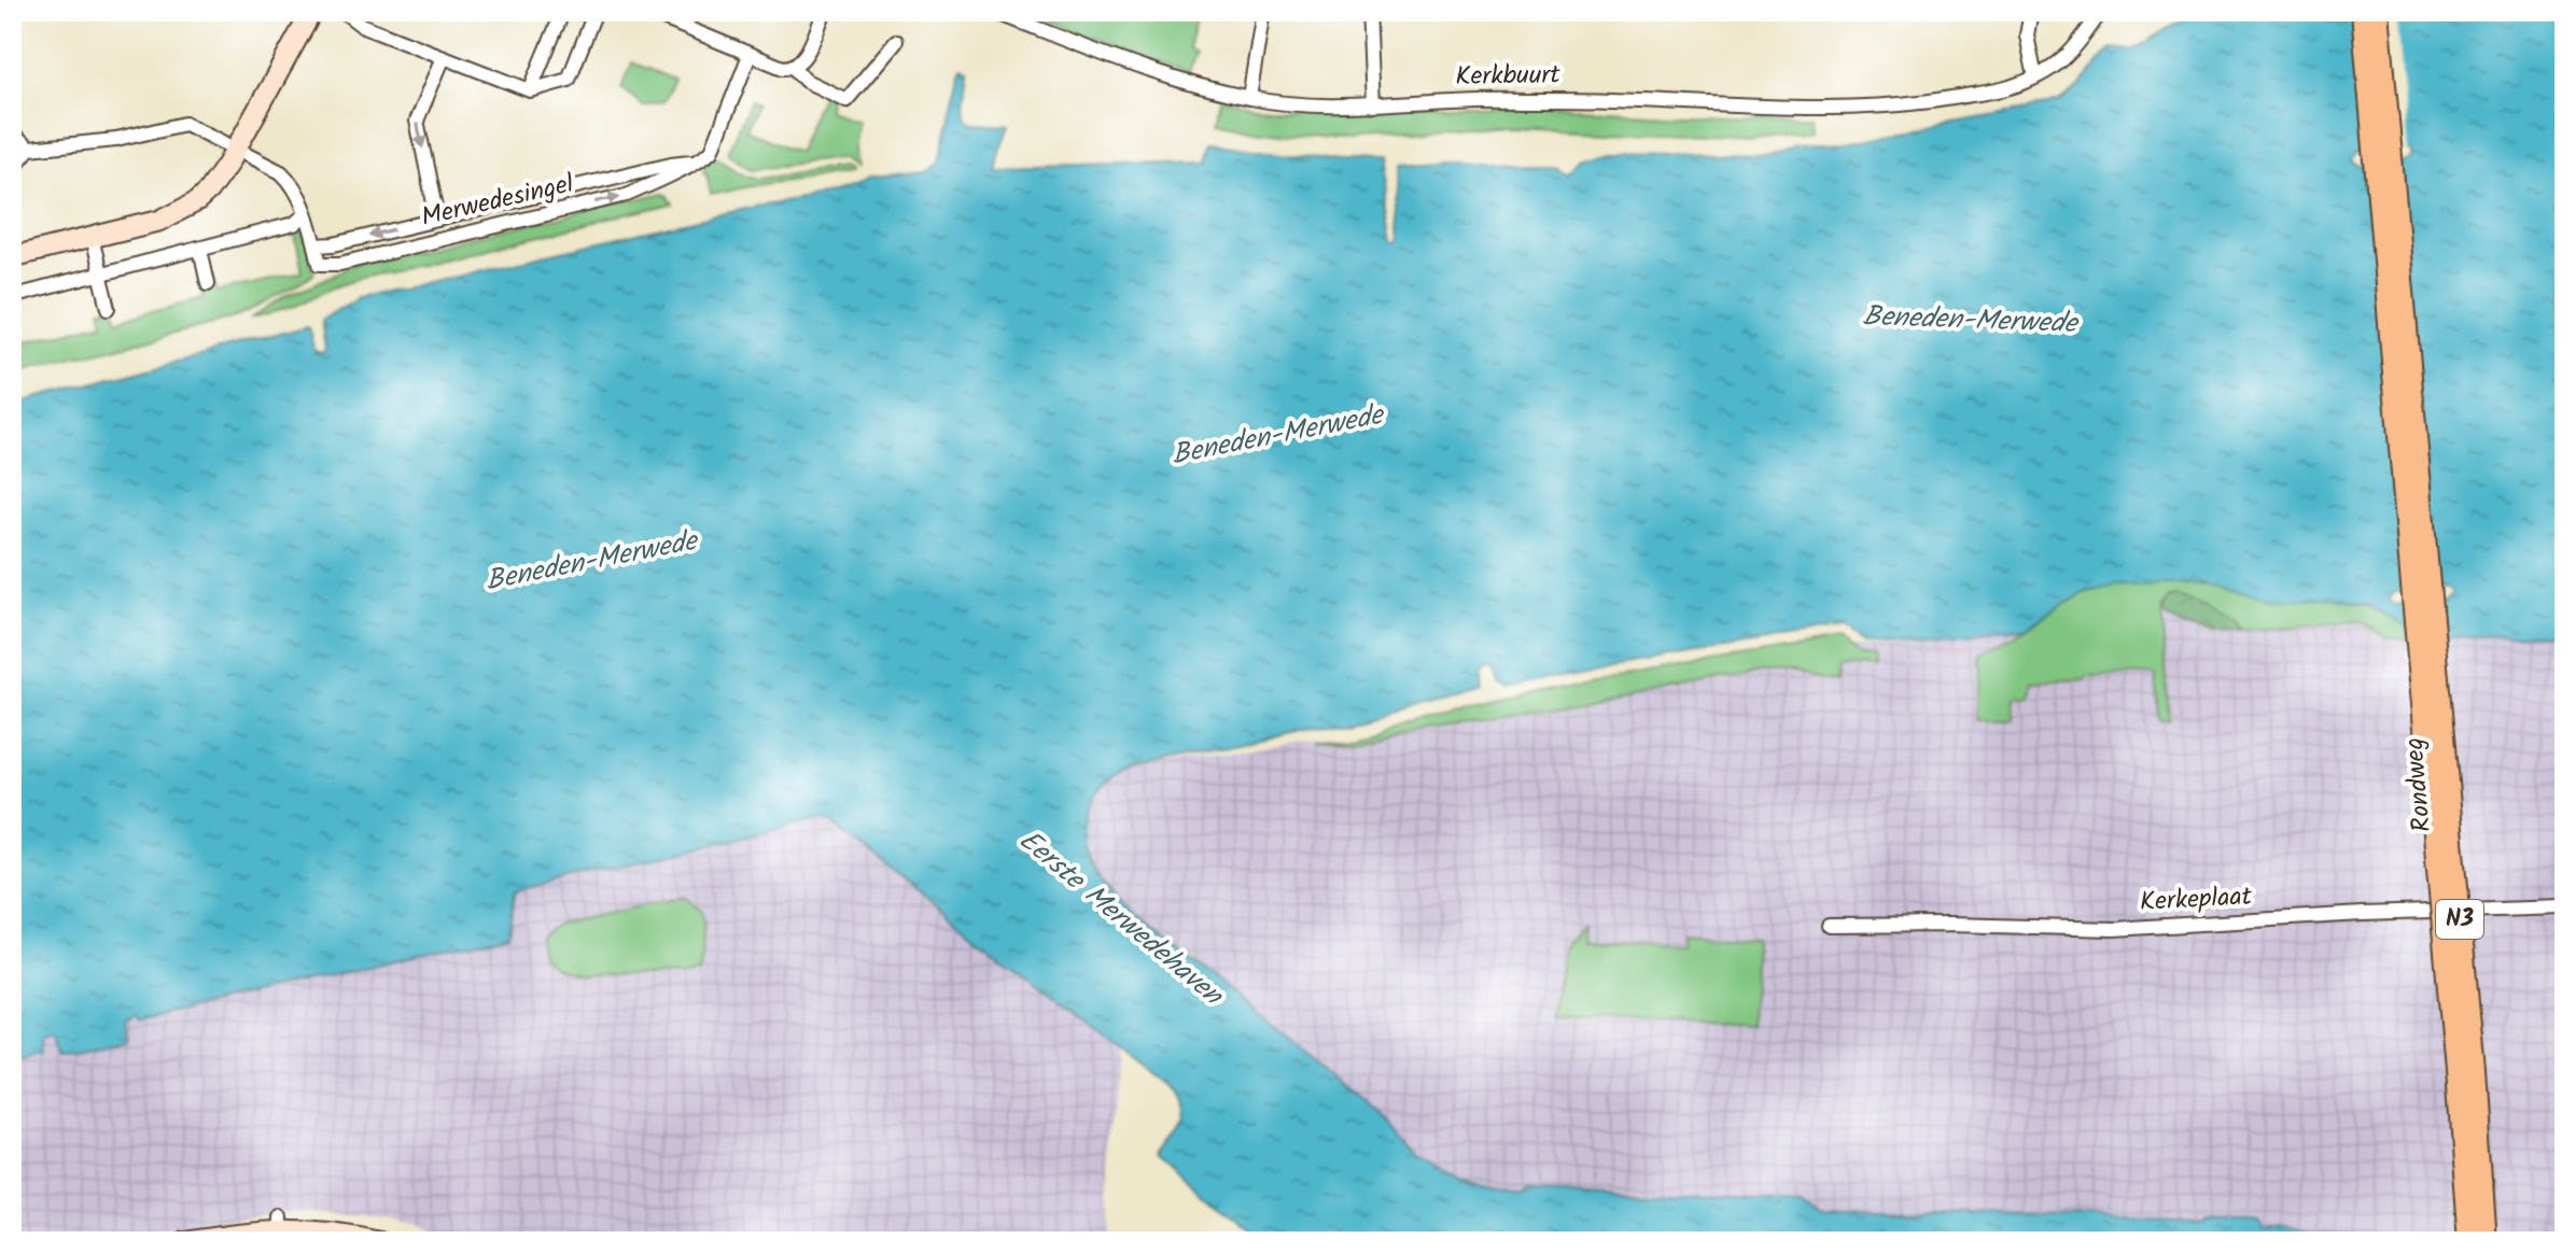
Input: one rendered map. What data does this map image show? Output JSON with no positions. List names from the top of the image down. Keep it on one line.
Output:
{"streets":{"main road":["Rondweg","N3"],"street":["Kerkbuurt","Merwedesingel","Kerkeplaat"]},"crossings":[["Rondweg","N3"]],"water":["Beneden-Merwede","Eerste Merwedehaven"]}
